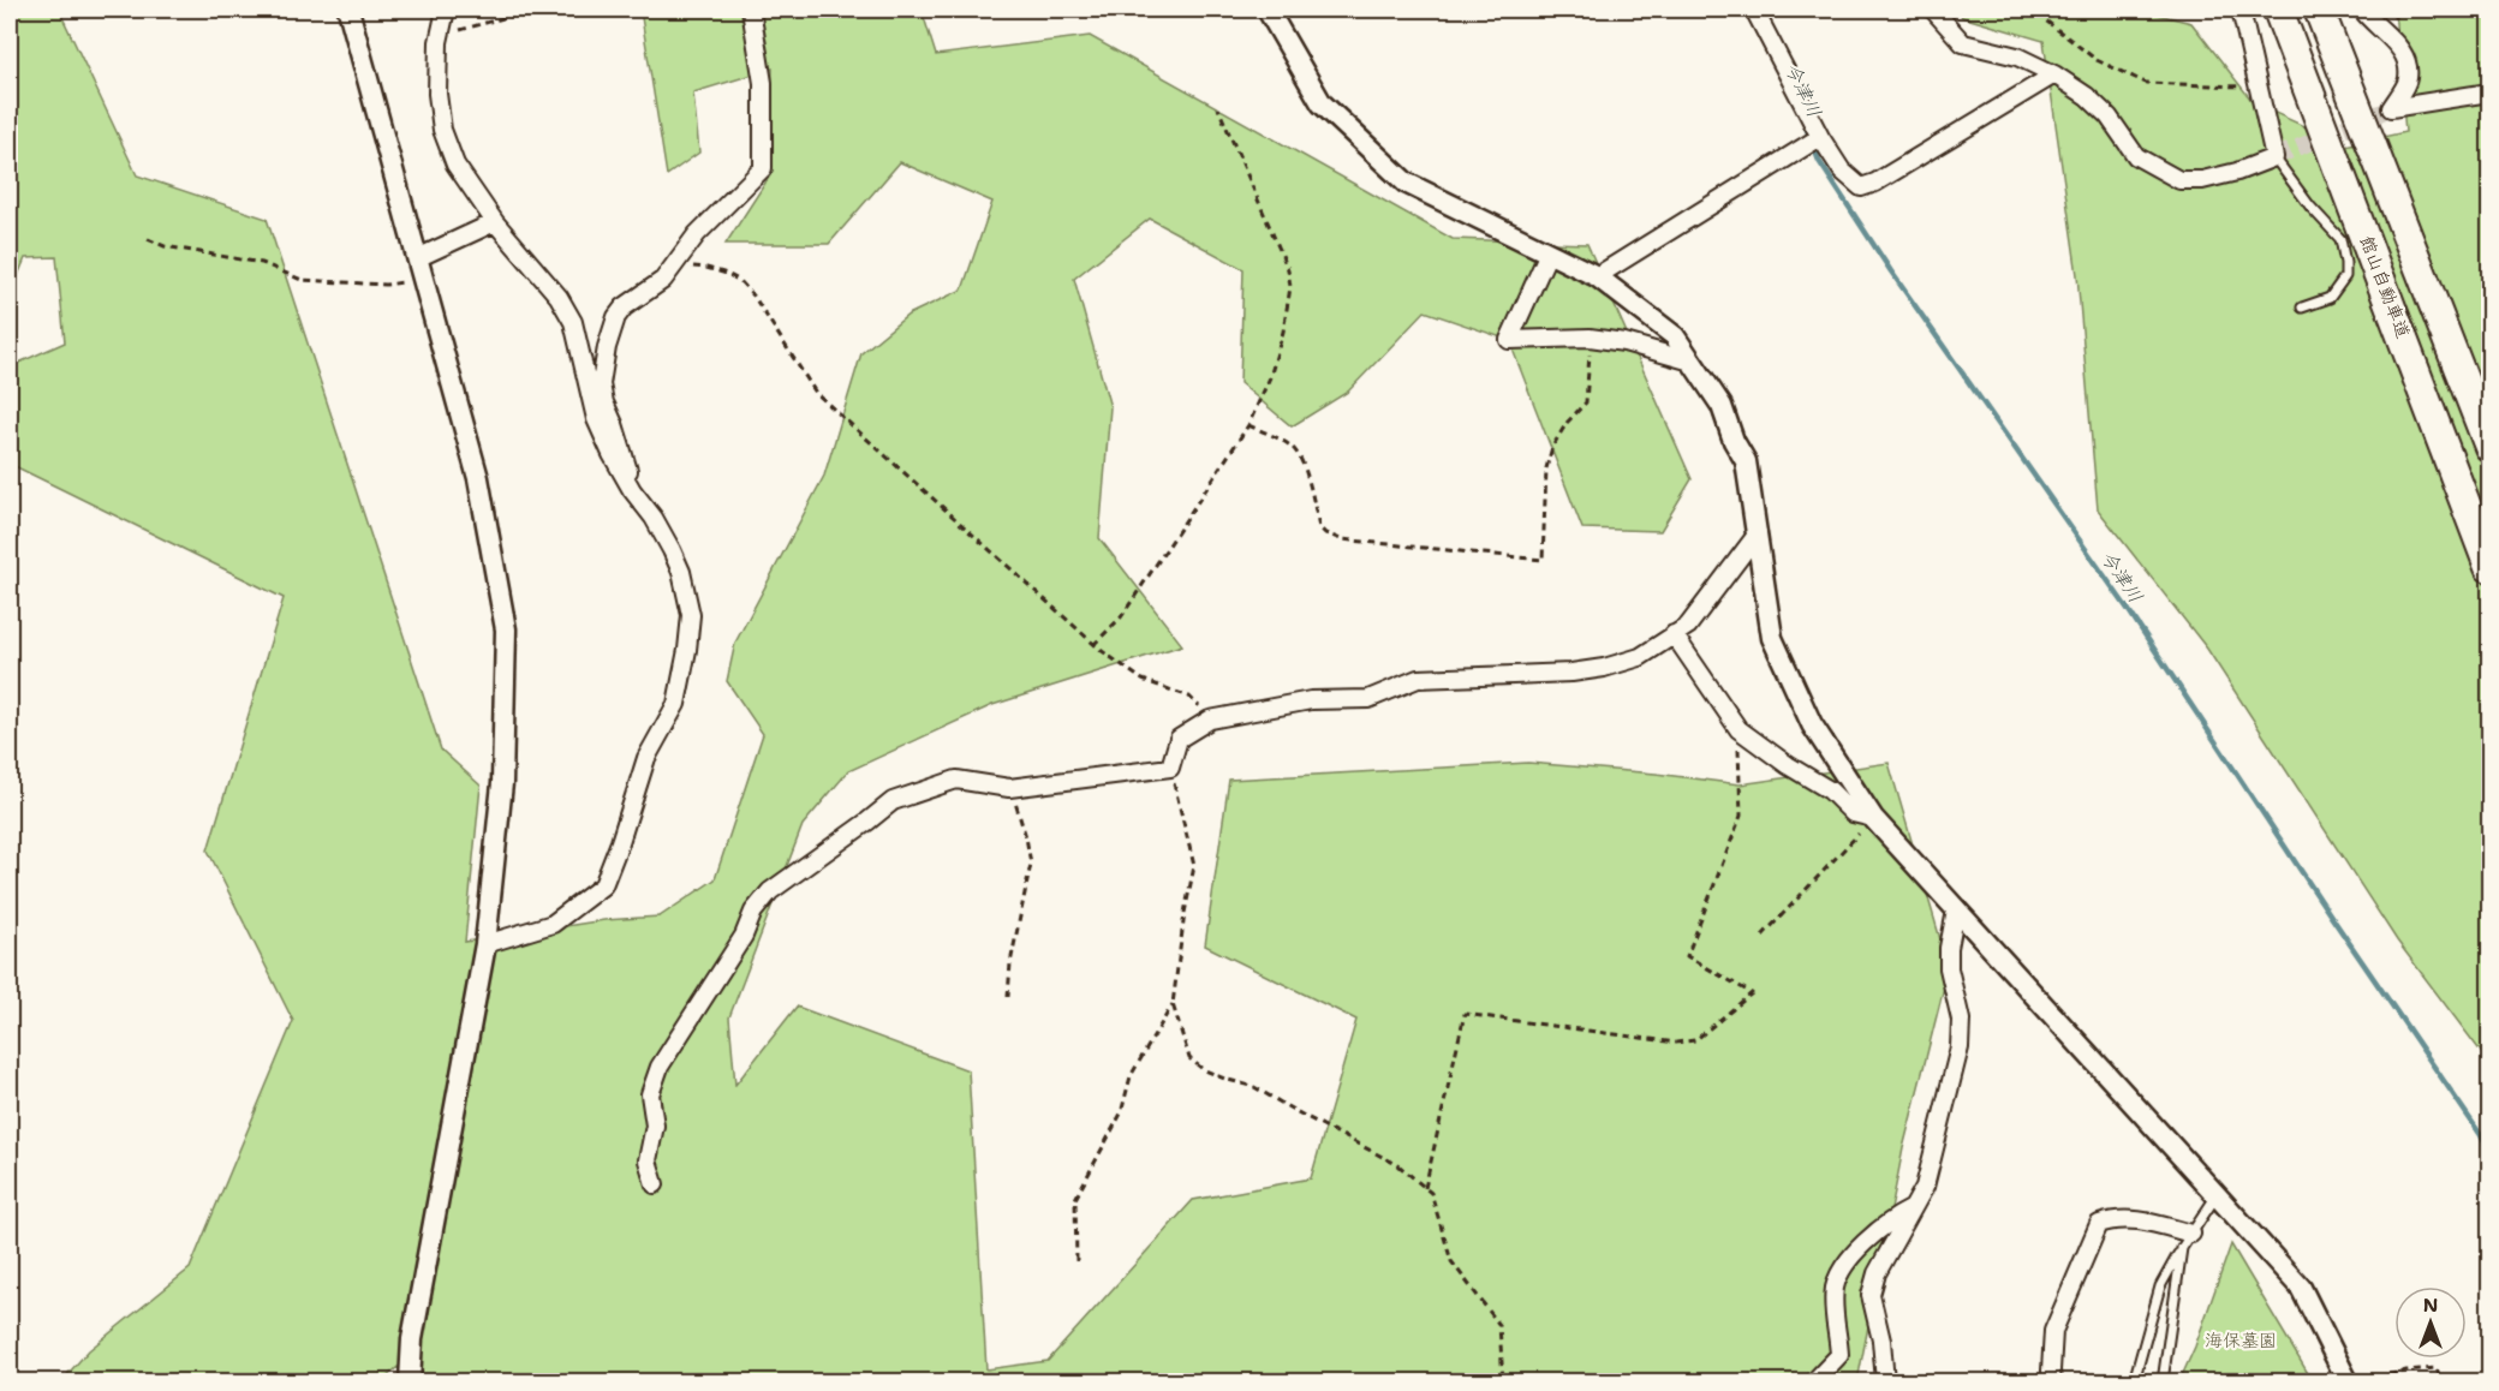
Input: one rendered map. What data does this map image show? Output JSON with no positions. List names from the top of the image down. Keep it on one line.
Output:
{"streets":{"highway":["館山自動車道"]},"water":["今津川"],"parks":["海保墓園"],"north":"top"}
